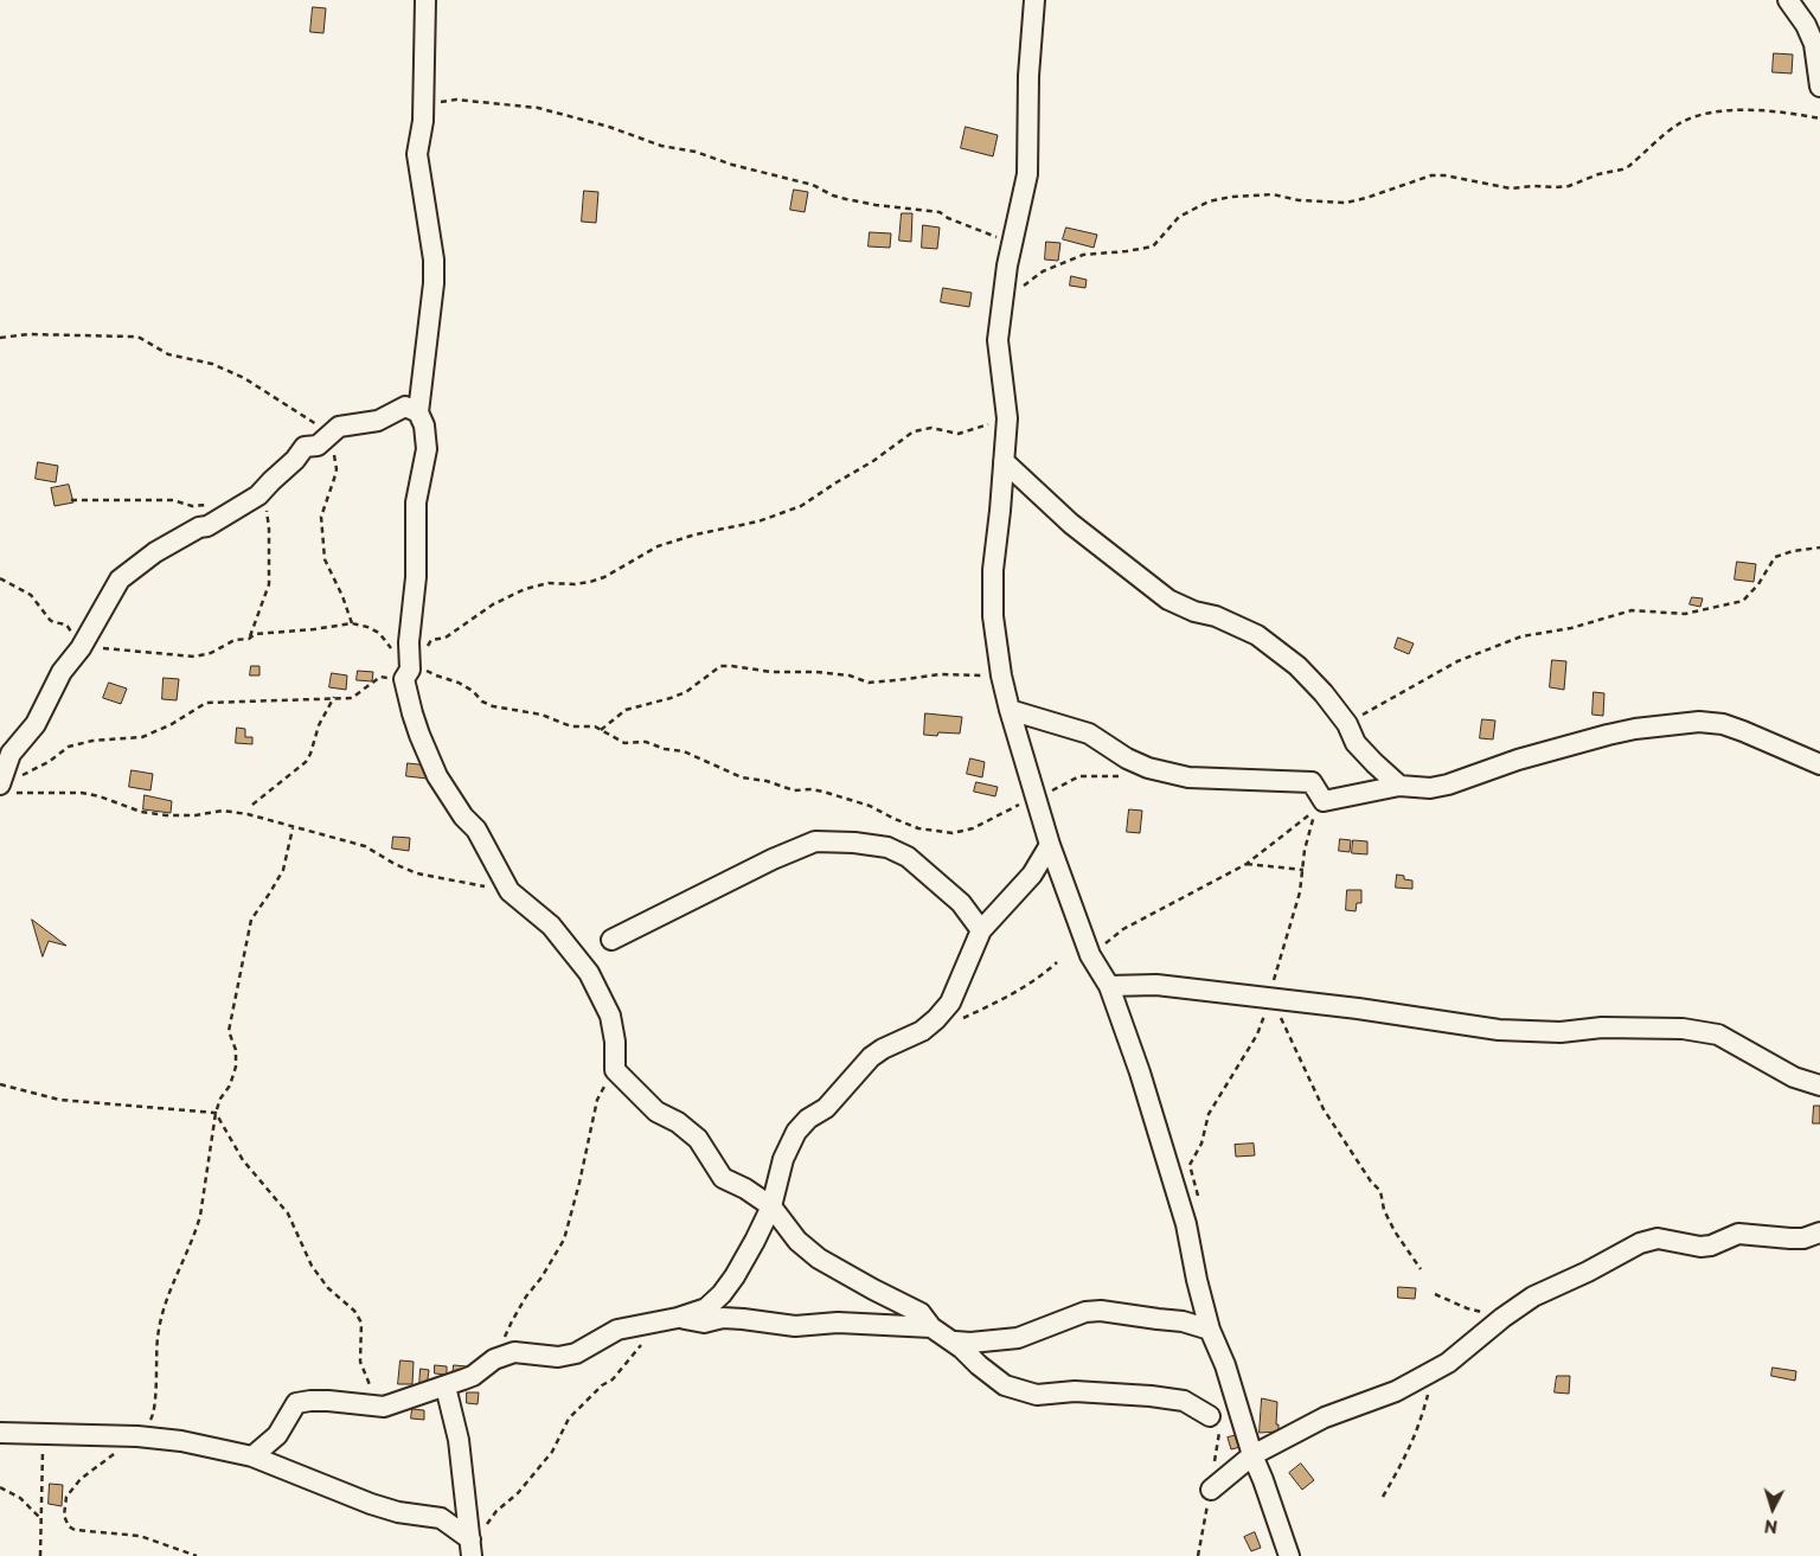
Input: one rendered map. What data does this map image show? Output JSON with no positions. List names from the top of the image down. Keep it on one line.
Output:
{"north":"bottom"}
